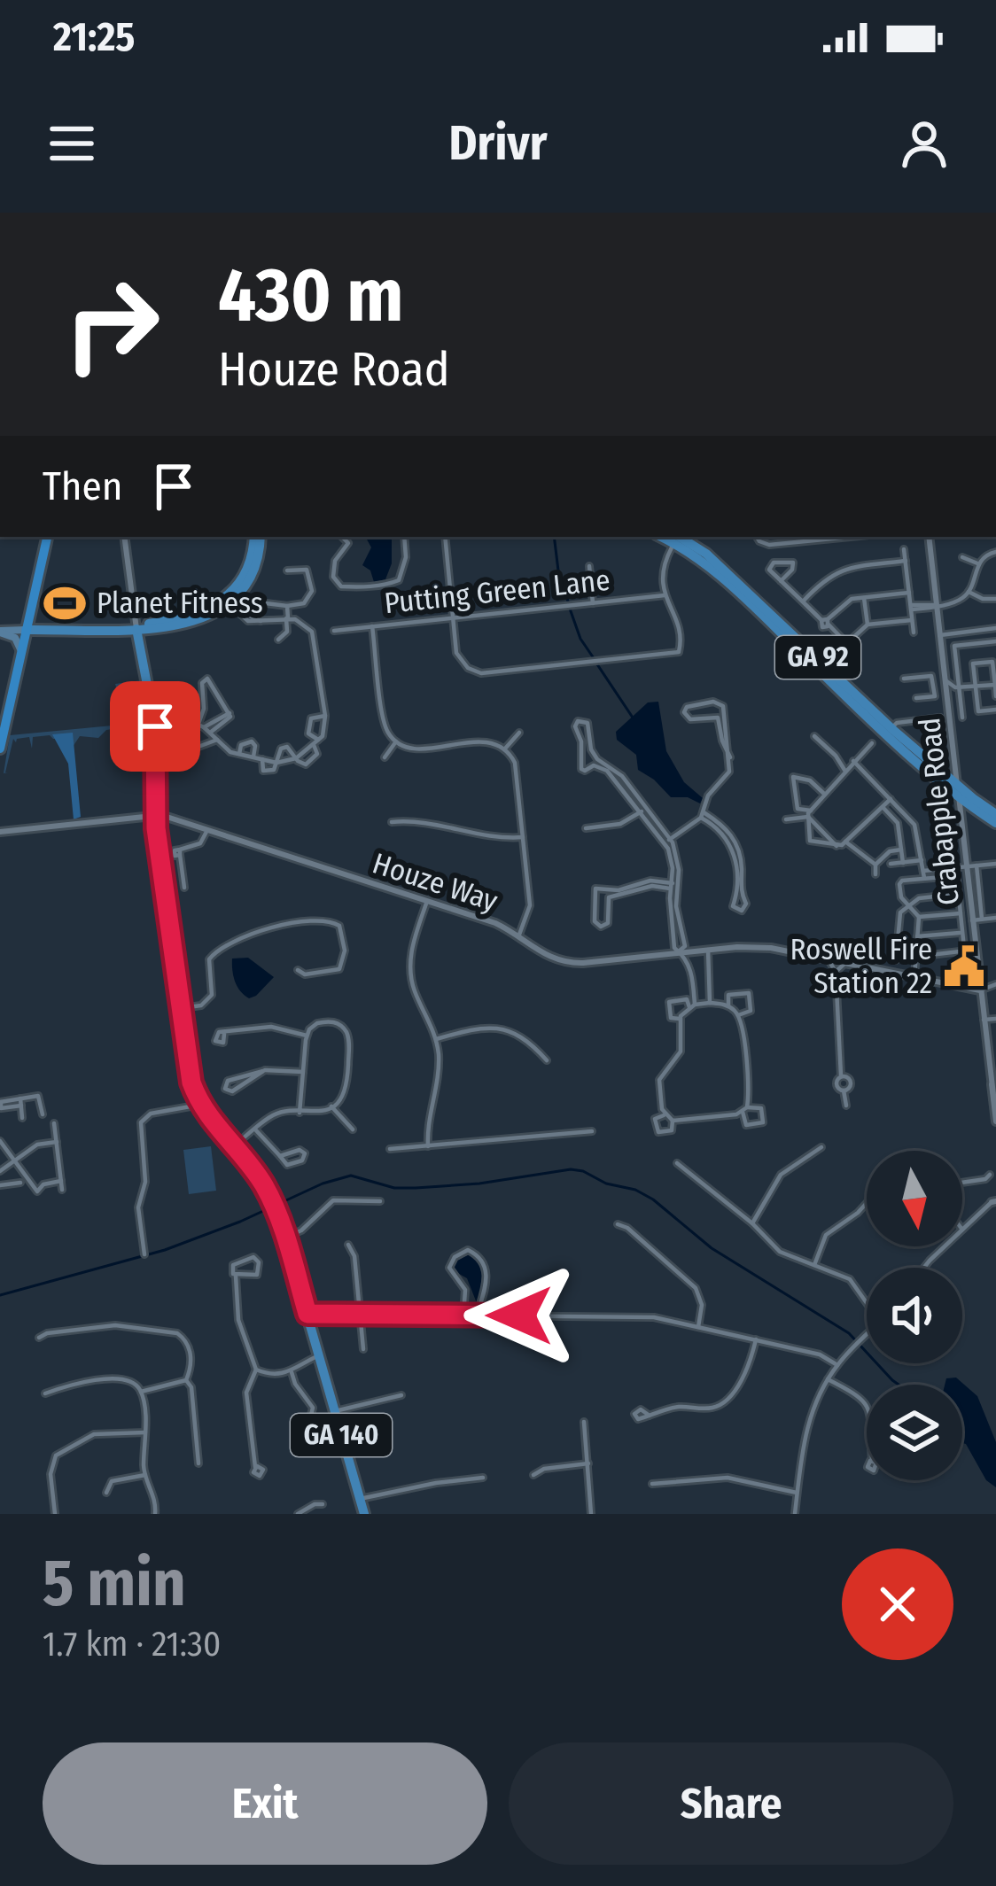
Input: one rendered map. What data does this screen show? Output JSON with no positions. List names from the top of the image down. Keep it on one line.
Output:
{"streets":{"main road":["GA 92","GA 140"],"street":["Putting Green Lane","Crabapple Road","Houze Way"]},"crossings":[["GA 92","Crabapple Road"],["Crabapple Road","Houze Way"],["Houze Way","GA 140"]],"places":{"sports":["Planet Fitness"],"public building":["Roswell Fire Station 22"]},"north":"bottom","page":{"status":"21:25","header":"Drivr","turn":["430 m","Houze Road"],"then":"Then","heading":["5 min","1.7 km · 21:30"],"buttons":["Exit","Share"]}}
